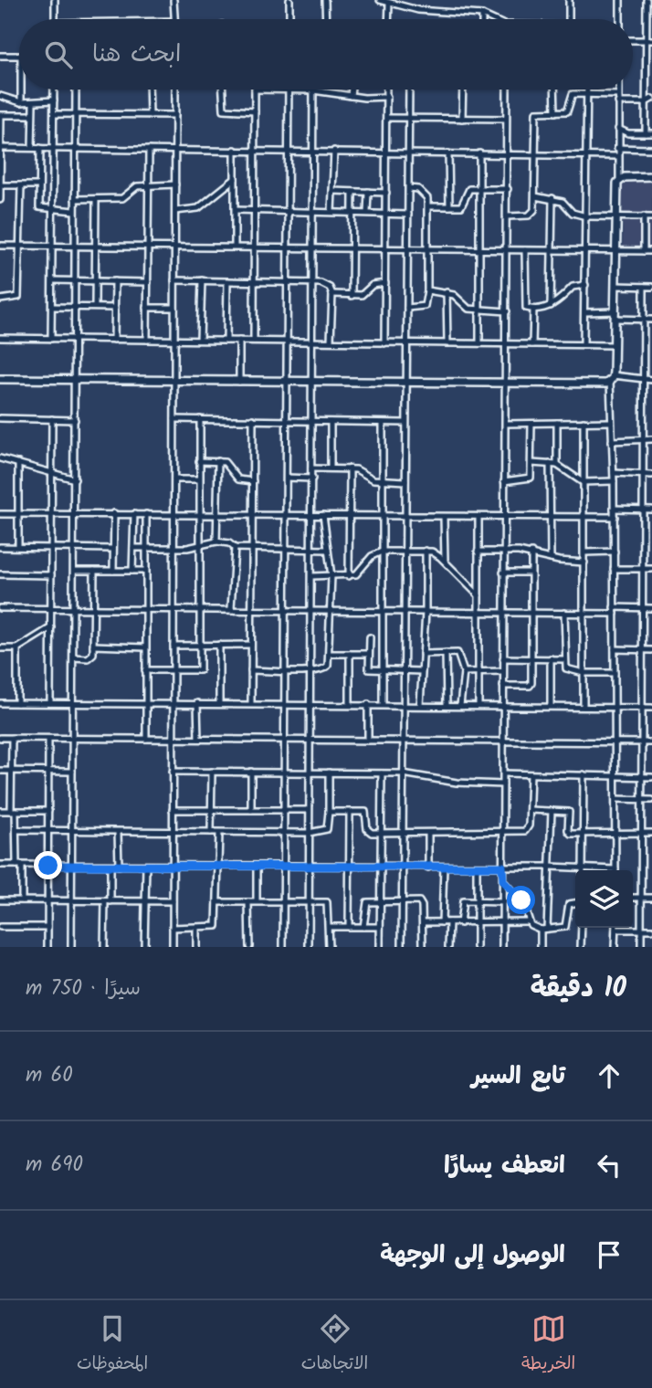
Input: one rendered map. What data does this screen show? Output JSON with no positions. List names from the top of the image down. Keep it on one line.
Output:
{"page":{"search":"ابحث هنا","heading":["10 دقيقة","سيرًا · 750 m"],"list":[["تابع السير","60 m"],["انعطف يسارًا","690 m"],"الوصول إلى الوجهة"],"nav":["الخريطة","الاتجاهات","المحفوظات"]}}
